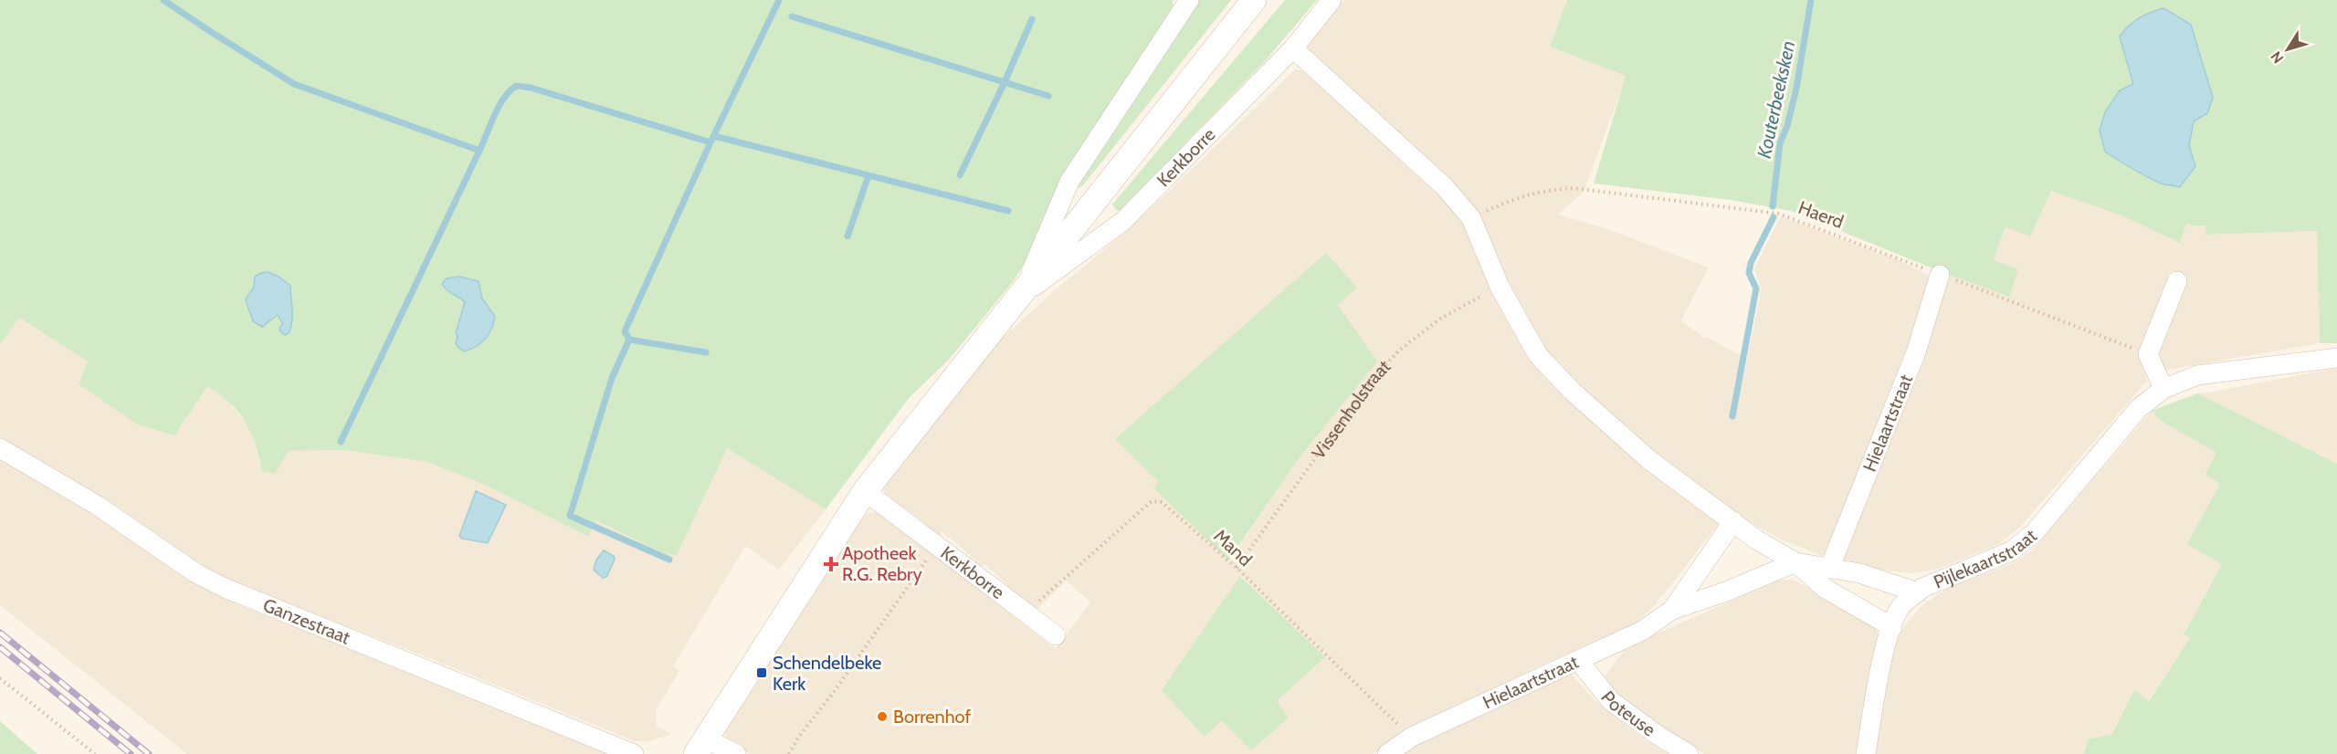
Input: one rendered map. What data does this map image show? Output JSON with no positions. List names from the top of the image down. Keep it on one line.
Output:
{"streets":{"street":["Kerkborre","Hielaartstraat","Pijlekaartstraat","Ganzestraat","Poteuse"],"path":["Haerd","Vissenholstraat","Mand"]},"crossings":[["Kerkborre","Mand"],["Haerd","Hielaartstraat"],["Vissenholstraat","Mand"],["Hielaartstraat","Mand"],["Hielaartstraat","Poteuse"]],"water":["Kouterbeeksken"],"places":{"health":["Apotheek R.G. Rebry"],"transit":["Schendelbeke Kerk"],"other":["Borrenhof"]},"north":"bottom left"}
